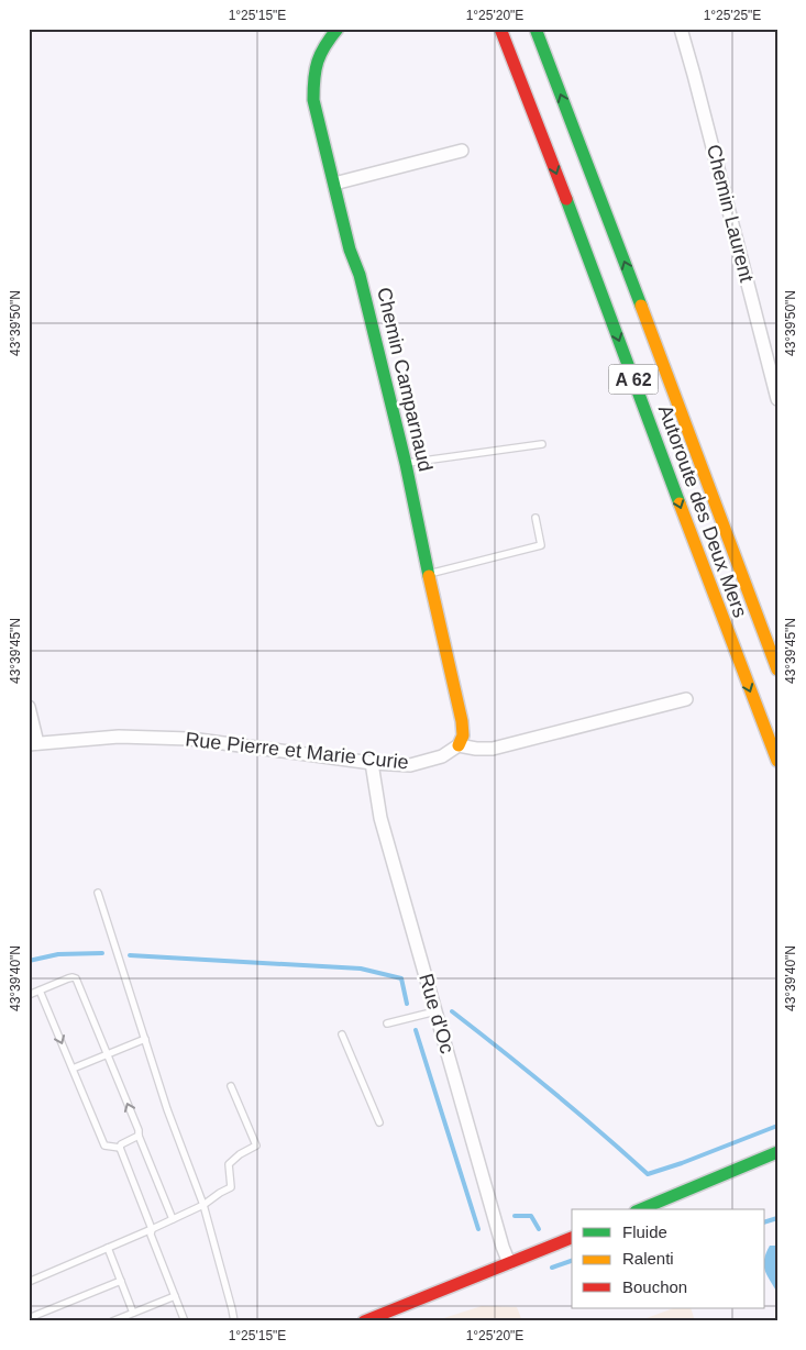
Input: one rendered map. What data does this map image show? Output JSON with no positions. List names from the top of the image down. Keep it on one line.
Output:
{"streets":{"main road":["Chemin Camparnaud","A 62","Autoroute des Deux Mers"],"street":["Chemin Laurent","Rue Pierre et Marie Curie","Rue d'Oc"]},"crossings":[["Chemin Camparnaud","Rue Pierre et Marie Curie"],["Rue Pierre et Marie Curie","Rue d'Oc"]],"legend":["Fluide","Ralenti","Bouchon"],"coordinates":["1°25'15\"E","1°25'20\"E","1°25'25\"E","43°39'50\"N","43°39'45\"N","43°39'40\"N"]}
